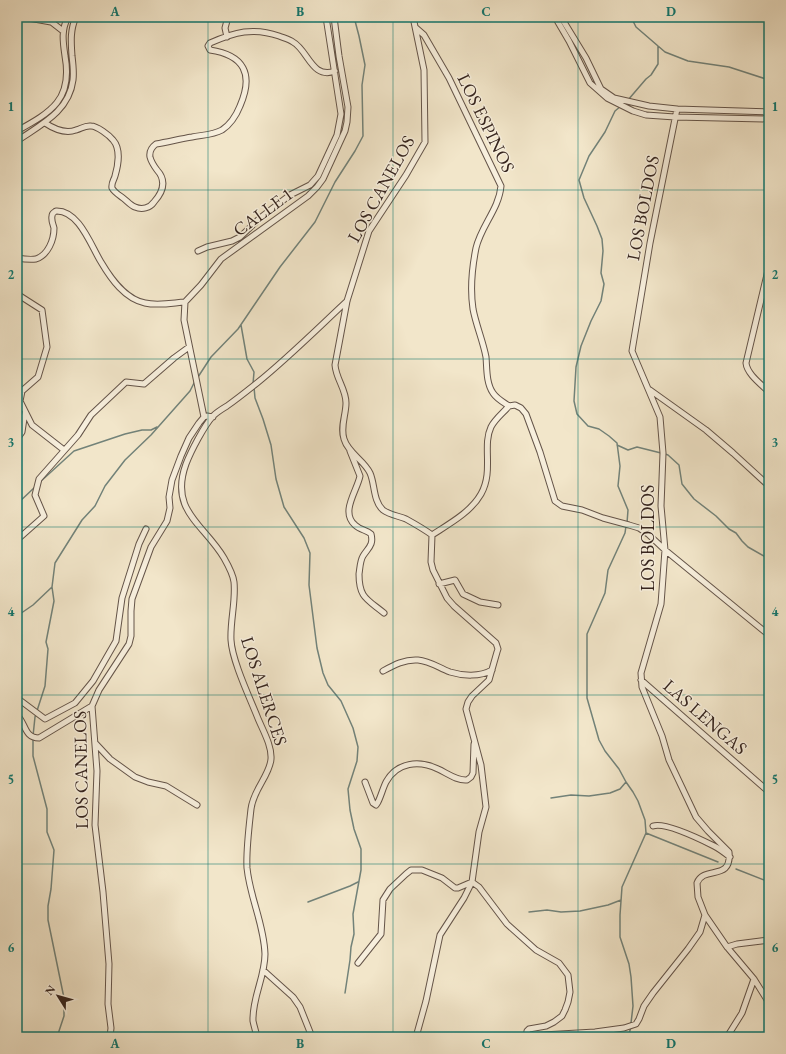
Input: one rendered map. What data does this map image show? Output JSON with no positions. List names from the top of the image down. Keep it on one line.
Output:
{"streets":{"street":["LOS ESPINOS","LOS CANELOS","LOS BOLDOS","CALLE 1","LOS ALERCES","LAS LENGAS"]},"crossings":[["LOS ESPINOS","LOS CANELOS"],["LOS ESPINOS","LOS BOLDOS"],["LOS BOLDOS","LAS LENGAS"]],"north":"top left","grid":{"columns":["A","B","C","D"],"rows":["1","2","3","4","5","6"]}}
